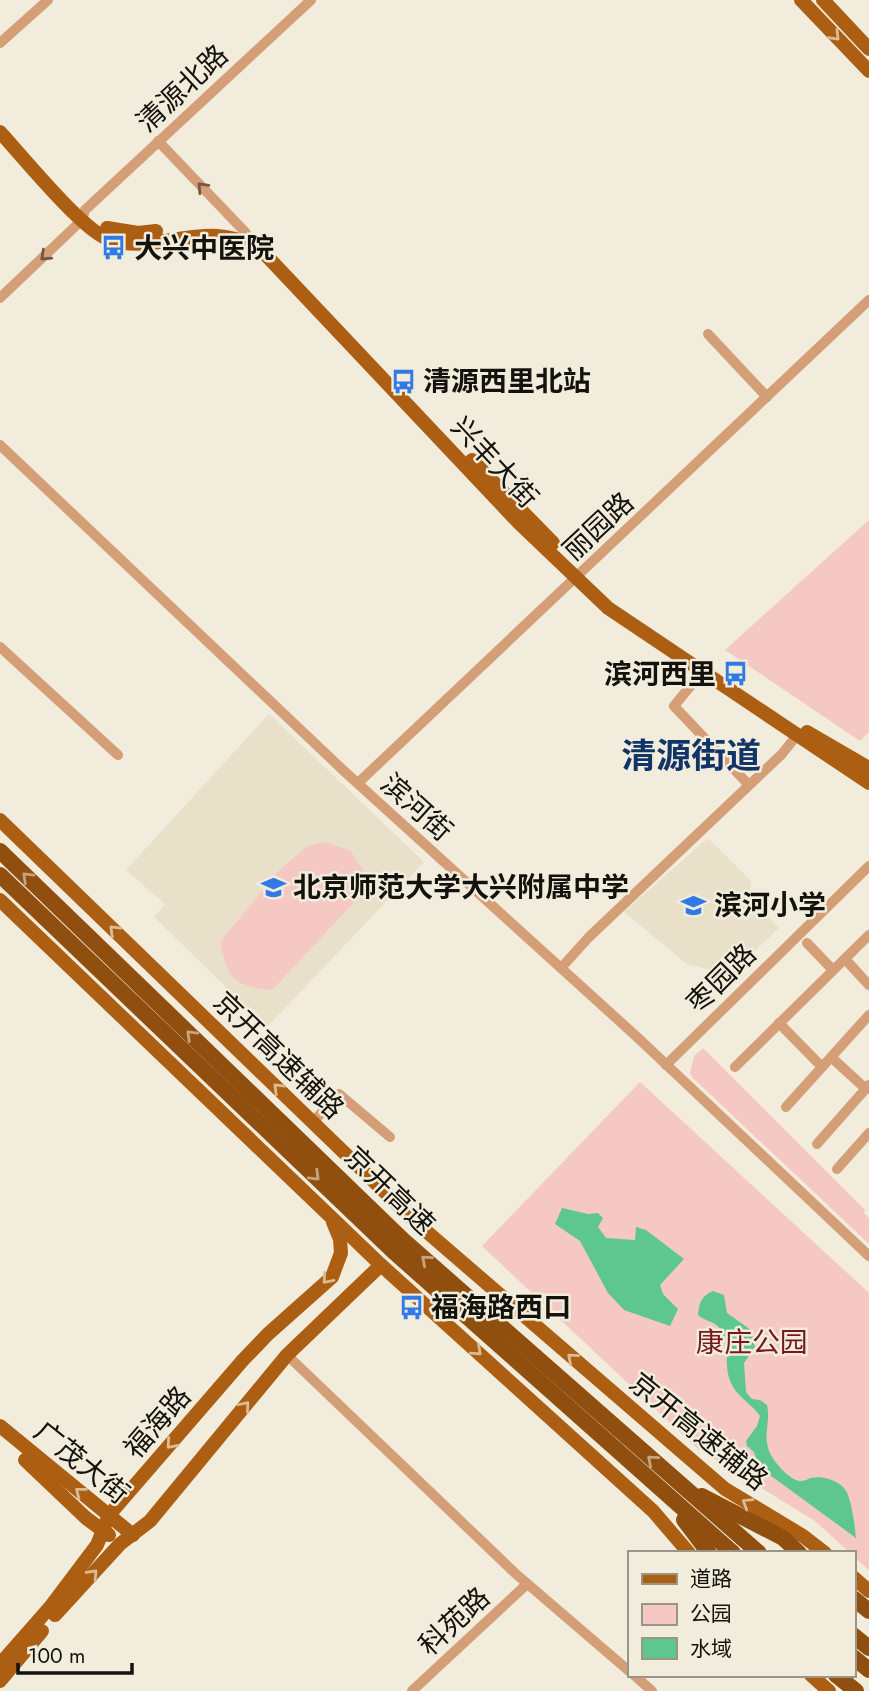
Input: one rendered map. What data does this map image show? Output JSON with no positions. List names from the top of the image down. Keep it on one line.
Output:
{"streets":{"highway":["京开高速"],"main road":["兴丰大街","京开高速辅路","福海路","广茂大街"],"street":["清源北路","丽园路","滨河街","枣园路","科苑路"]},"crossings":[["清源北路","兴丰大街"],["兴丰大街","丽园路"],["丽园路","滨河街"],["滨河街","枣园路"],["福海路","广茂大街"]],"districts":["清源街道"],"parks":["康庄公园"],"places":{"bus stop":["大兴中医院","清源西里北站","滨河西里","福海路西口"],"school or university":["北京师范大学大兴附属中学","滨河小学"]},"legend":["道路","公园","水域"],"scale_bar":"100 m"}
